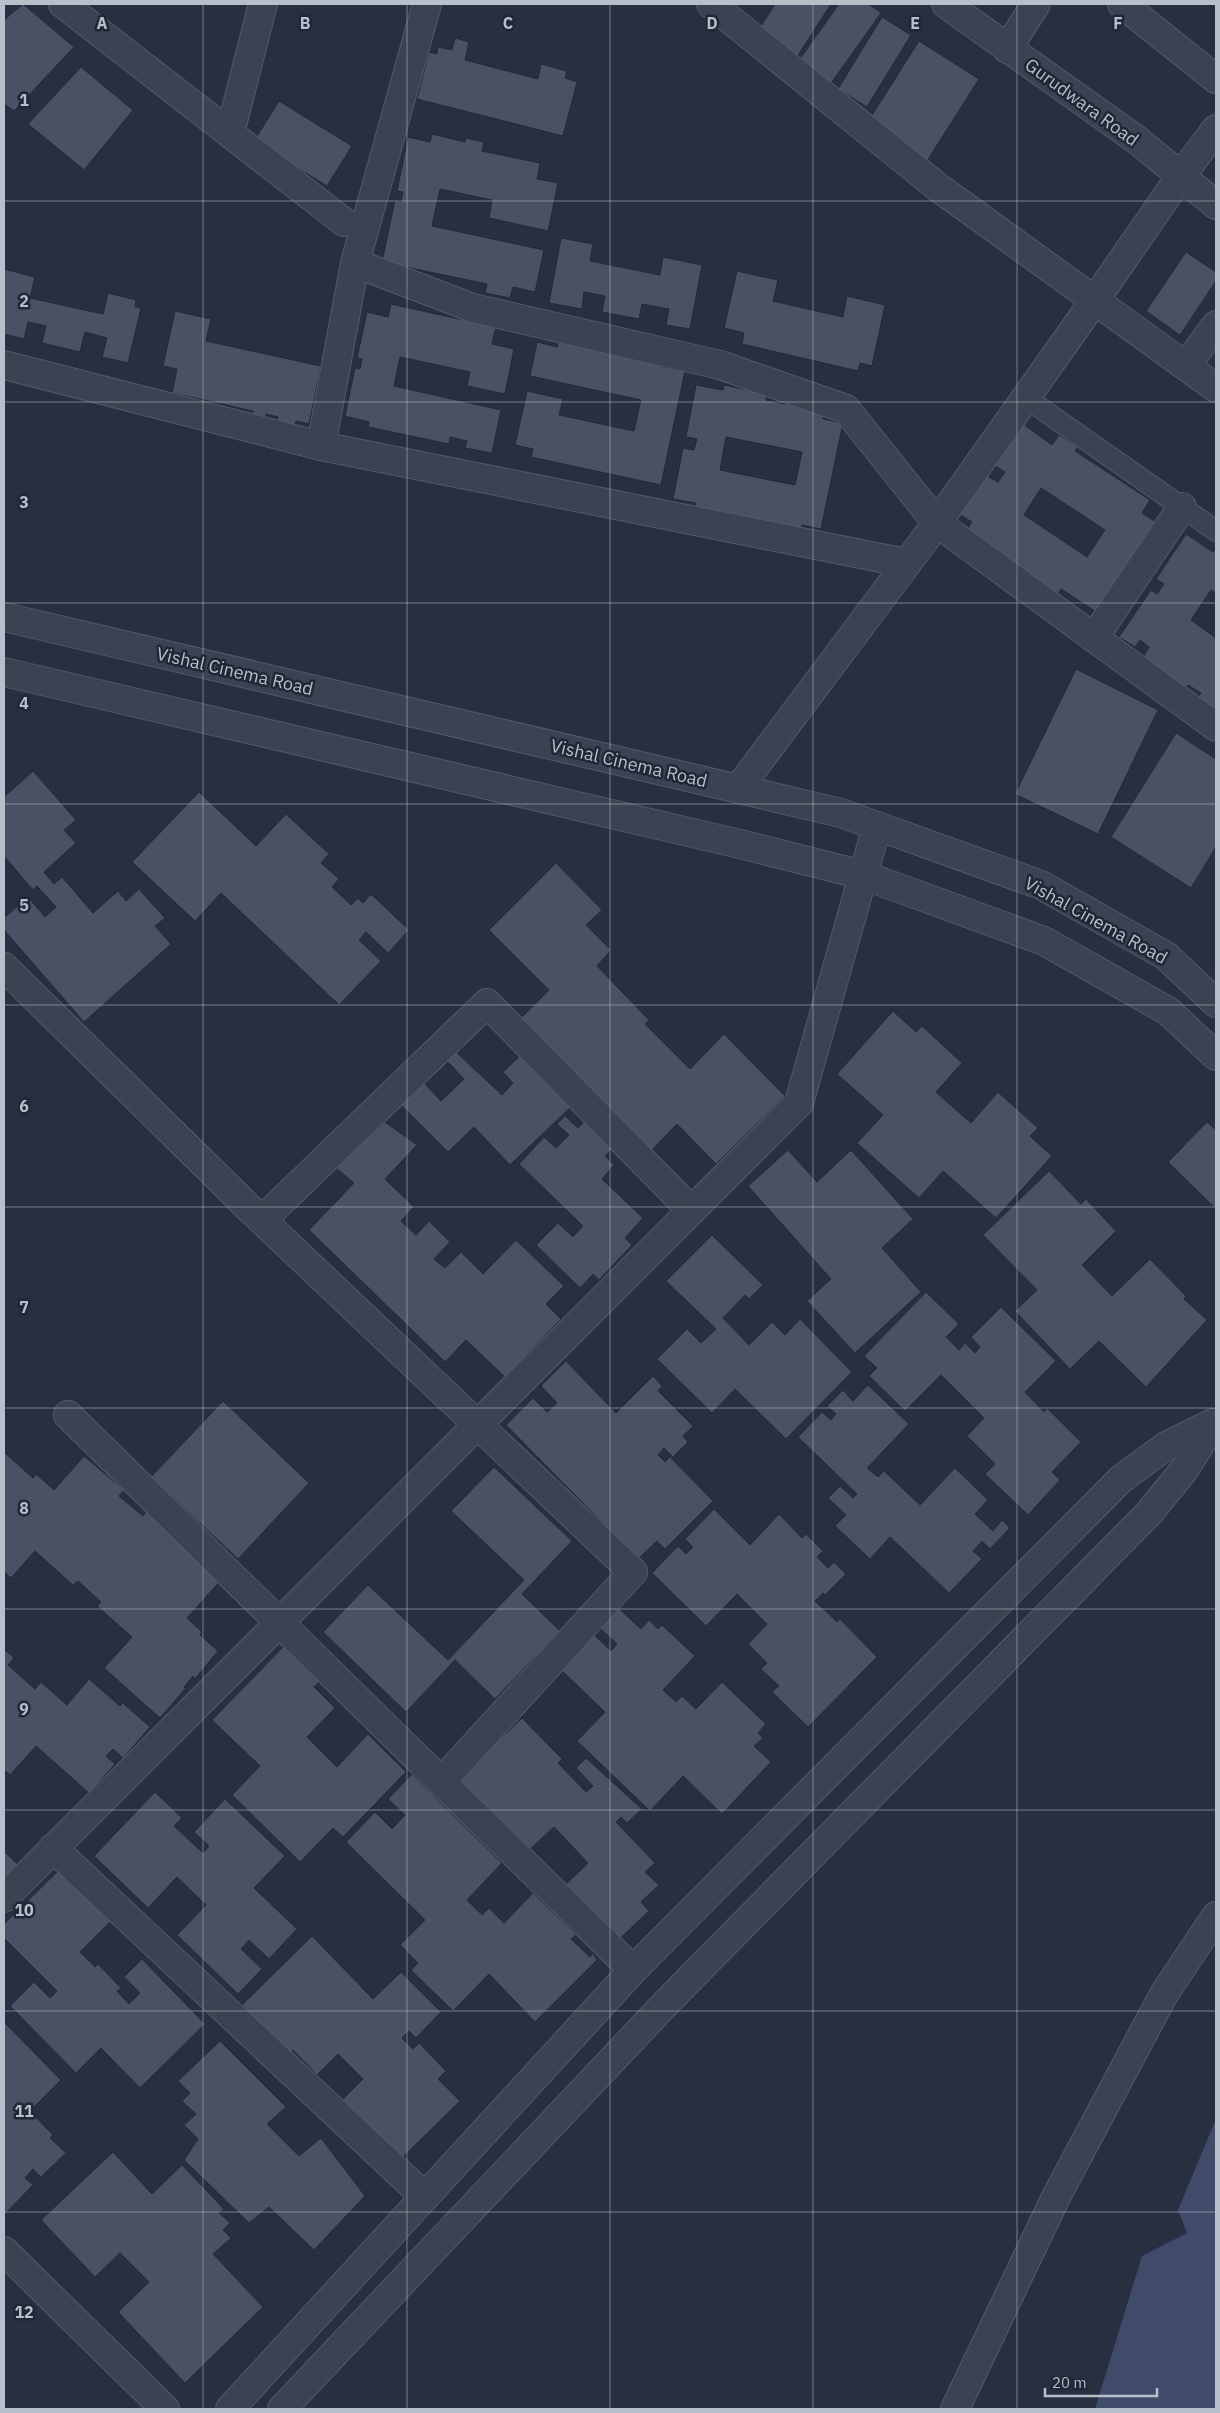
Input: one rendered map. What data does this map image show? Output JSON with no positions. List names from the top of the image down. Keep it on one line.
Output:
{"streets":{"street":["Gurudwara Road","Vishal Cinema Road"]},"scale_bar":"20 m","grid":{"columns":["A","B","C","D","E","F"],"rows":["1","2","3","4","5","6","7","8","9","10","11","12"]}}
